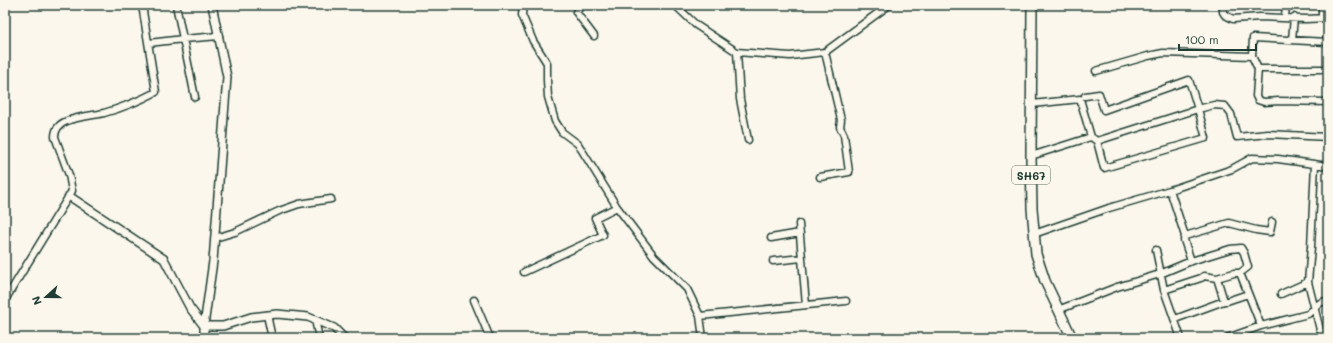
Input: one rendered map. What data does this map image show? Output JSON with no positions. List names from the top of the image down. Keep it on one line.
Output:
{"streets":{"main road":["SH67"]},"scale_bar":"100 m","north":"left"}
